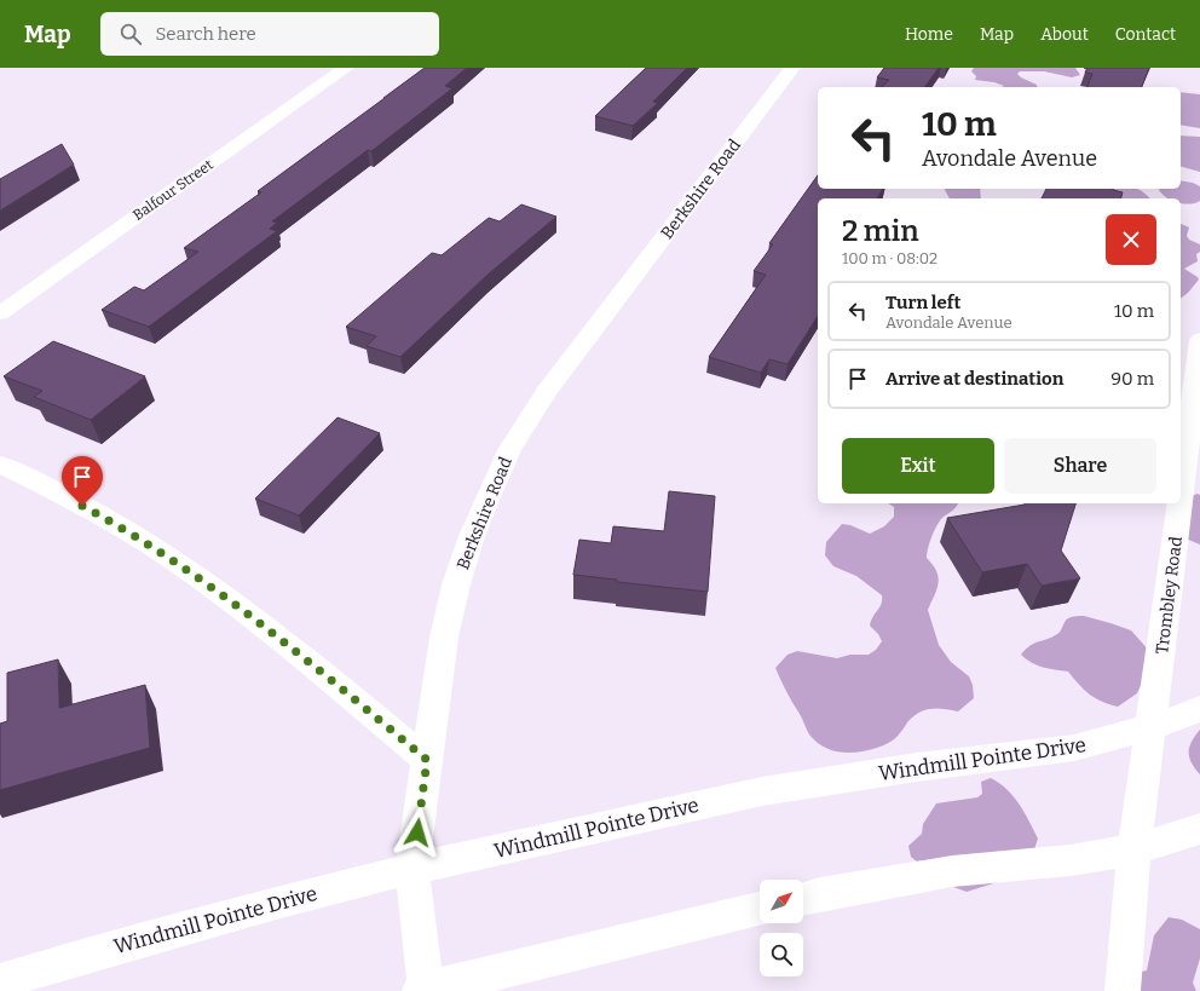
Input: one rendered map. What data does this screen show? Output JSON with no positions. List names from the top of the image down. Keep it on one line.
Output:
{"streets":{"street":["Berkshire Road","Balfour Street","Trombley Road","Windmill Pointe Drive"]},"crossings":[["Berkshire Road","Windmill Pointe Drive"],["Trombley Road","Windmill Pointe Drive"]],"north":"top right","page":{"header":"Map","search":"Search here","nav":["Home","Map","About","Contact"],"turn":["10 m","Avondale Avenue"],"heading":["2 min","100 m · 08:02"],"list":[{"name":"Turn left","note":"Avondale Avenue","value":"10 m"},{"name":"Arrive at destination","value":"90 m"}],"buttons":["Exit","Share"]}}
